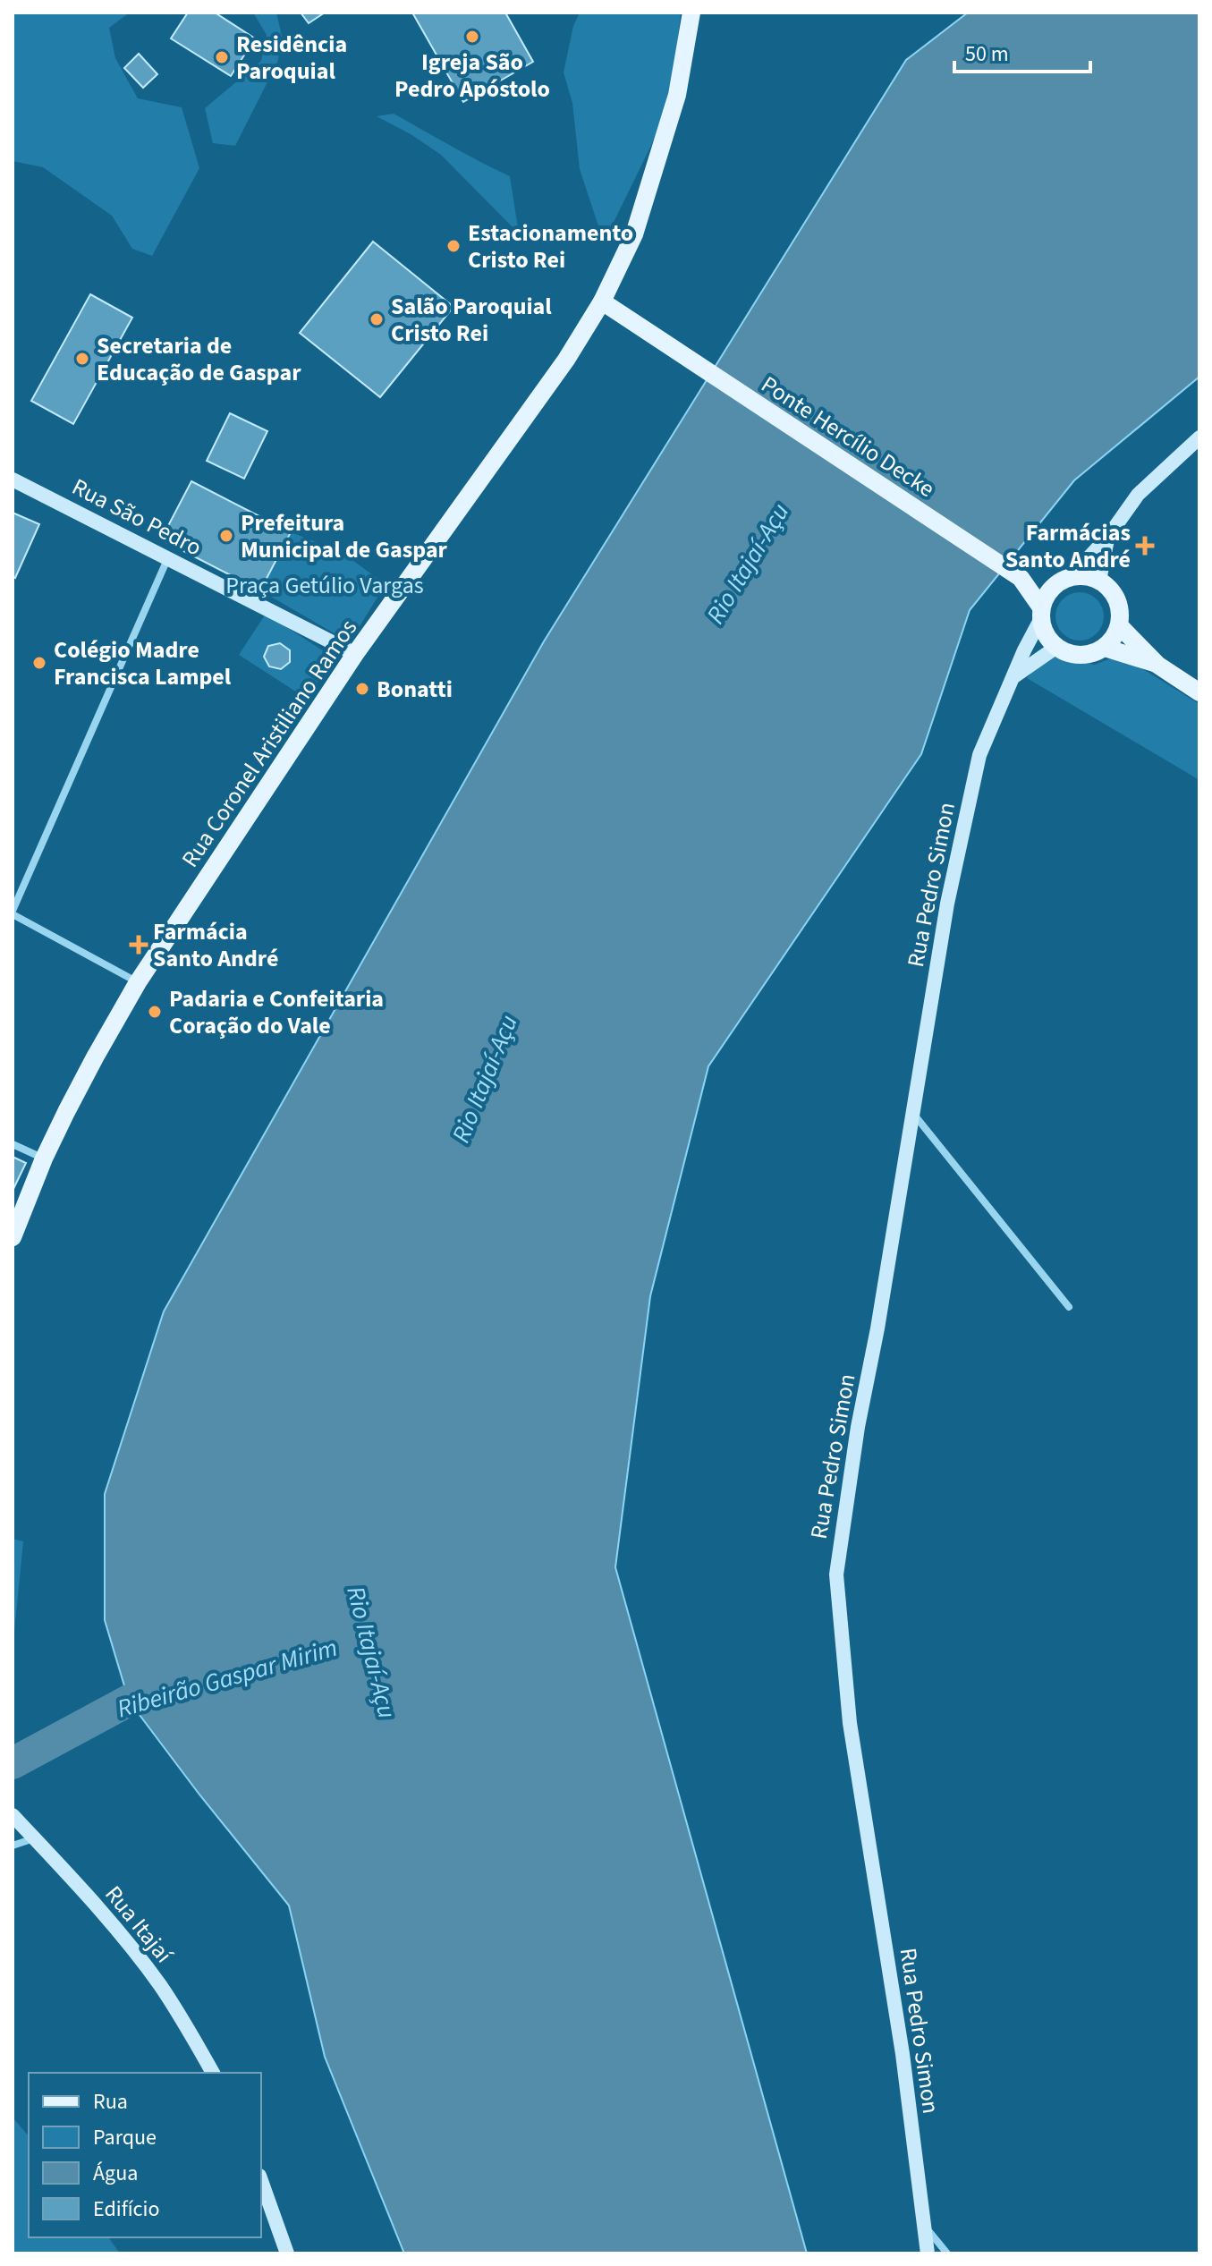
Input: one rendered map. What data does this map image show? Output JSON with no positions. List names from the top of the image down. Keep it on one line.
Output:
{"streets":{"main road":["Ponte Hercílio Decke","Rua Coronel Aristiliano Ramos"],"street":["Rua São Pedro","Rua Pedro Simon","Rua Itajaí"]},"crossings":[["Ponte Hercílio Decke","Rua Coronel Aristiliano Ramos"],["Rua São Pedro","Rua Coronel Aristiliano Ramos"]],"water":["Rio Itajaí-Açu","Ribeirão Gaspar Mirim"],"parks":["Praça Getúlio Vargas"],"places":{"other":["Igreja São Pedro Apóstolo","Residência Paroquial","Estacionamento Cristo Rei","Salão Paroquial Cristo Rei","Secretaria de Educação de Gaspar","Prefeitura Municipal de Gaspar","Colégio Madre Francisca Lampel","Bonatti","Padaria e Confeitaria Coração do Vale"],"health":["Farmácias Santo André","Farmácia Santo André"]},"legend":["Rua","Parque","Água","Edifício"],"scale_bar":"50 m"}
